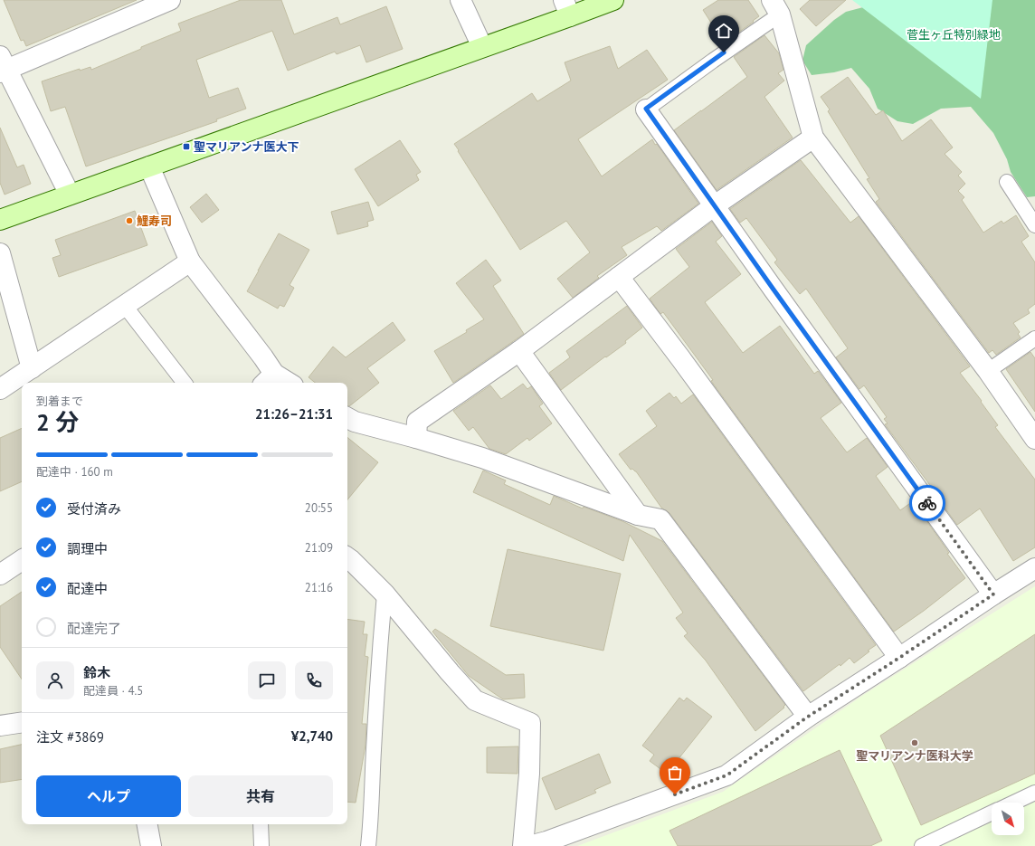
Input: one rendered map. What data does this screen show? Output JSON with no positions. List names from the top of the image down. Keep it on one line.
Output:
{"parks":["菅生ヶ丘特別緑地"],"places":{"transit":["聖マリアンナ医大下"],"other":["鯉寿司","聖マリアンナ医科大学"]},"north":"bottom right","page":{"heading":["2 分","到着まで","21:26–21:31"],"panel":["鈴木","配達員 · 4.5","注文 #3869","¥2,740"],"bar":"配達中 · 160 m","list":[["受付済み","20:55"],["調理中","21:09"],["配達中","21:16"],"配達完了"],"buttons":["ヘルプ","共有"]}}
